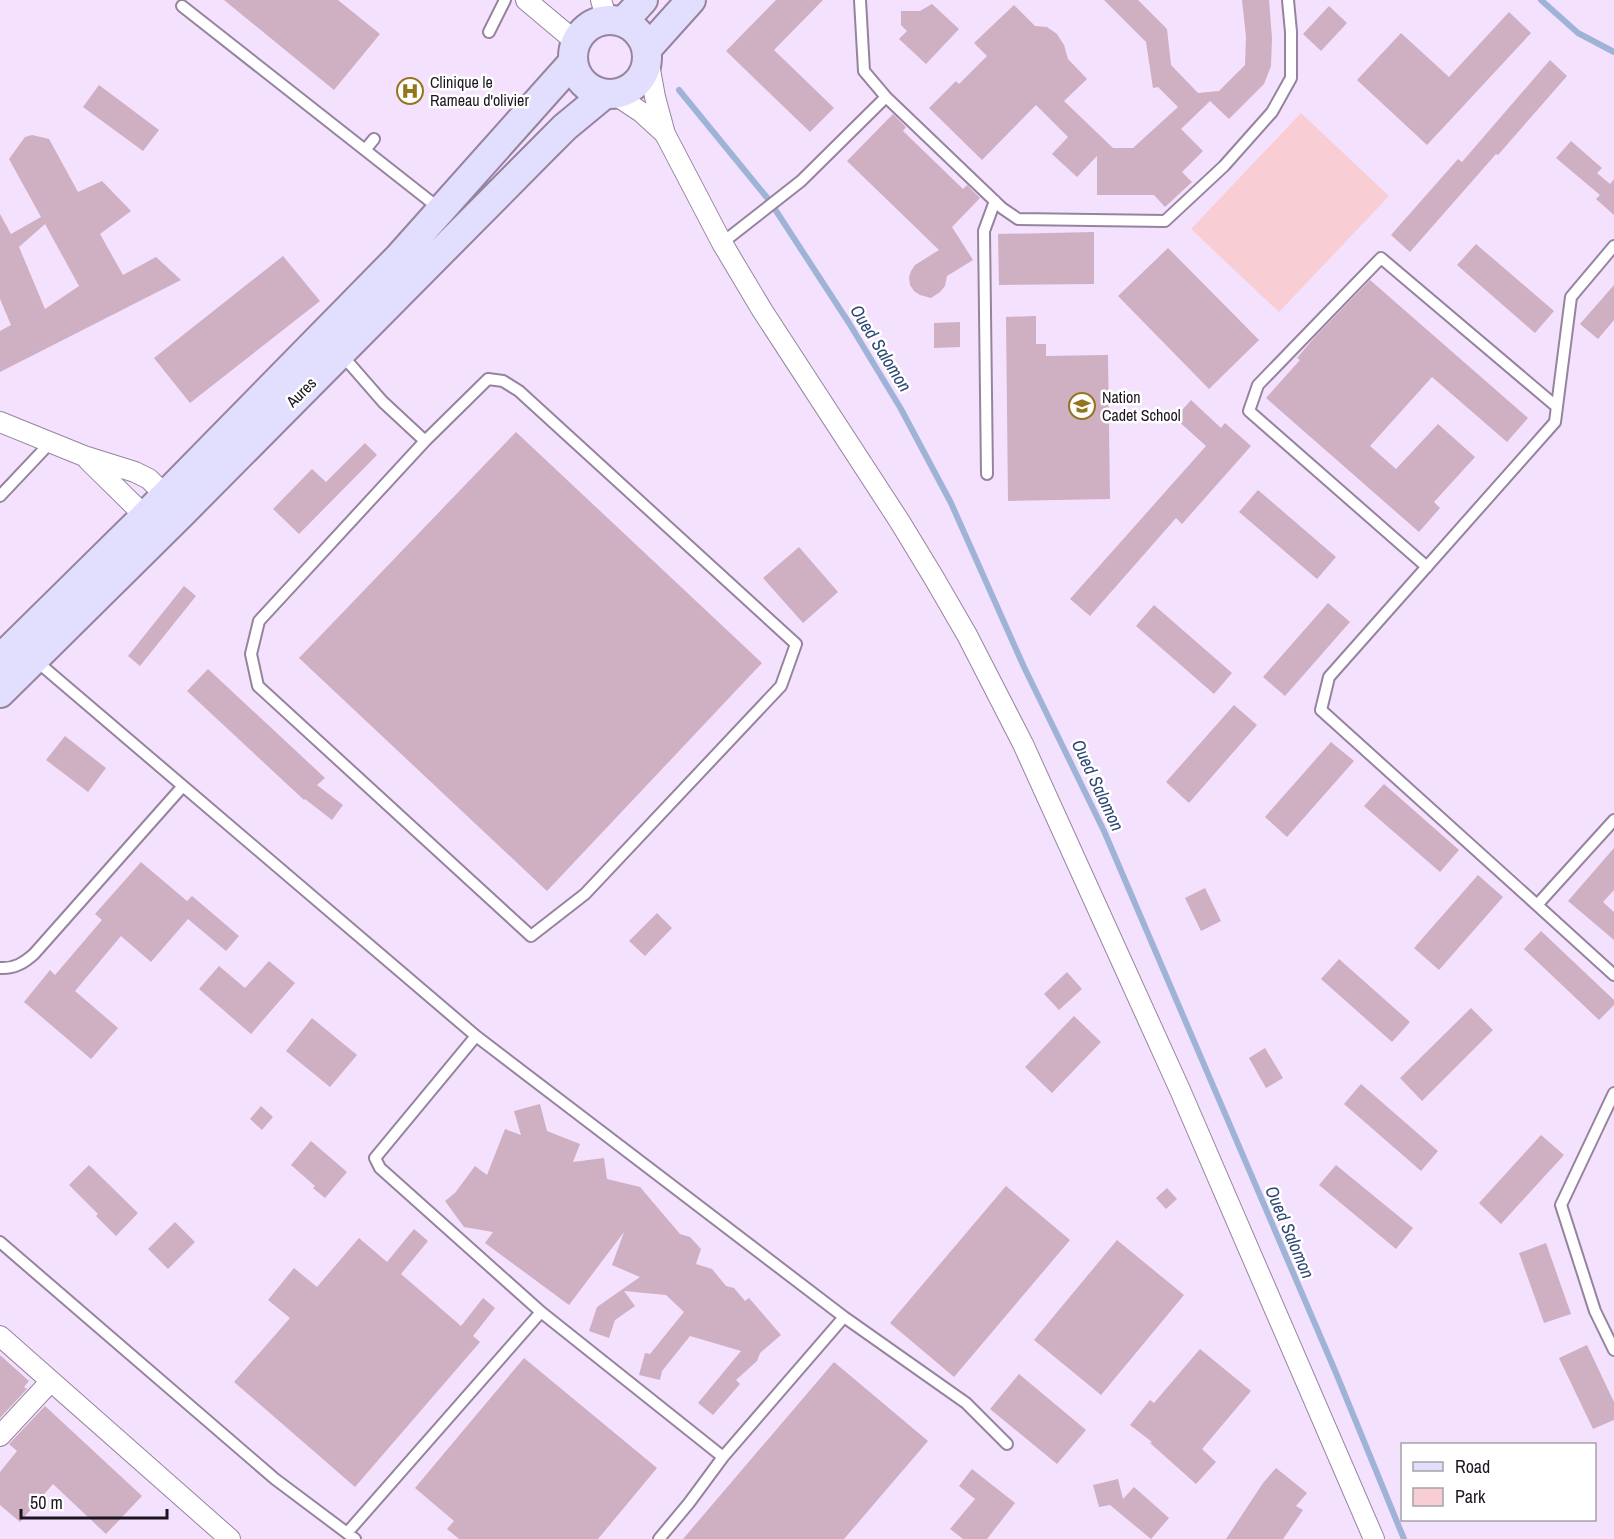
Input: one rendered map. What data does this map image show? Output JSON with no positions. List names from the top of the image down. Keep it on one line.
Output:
{"streets":{"street":["Aures"]},"water":["Oued Salomon"],"places":{"hospital":["Clinique le Rameau d'olivier"],"school or university":["Nation Cadet School"]},"legend":["Road","Park"],"scale_bar":"50 m"}
